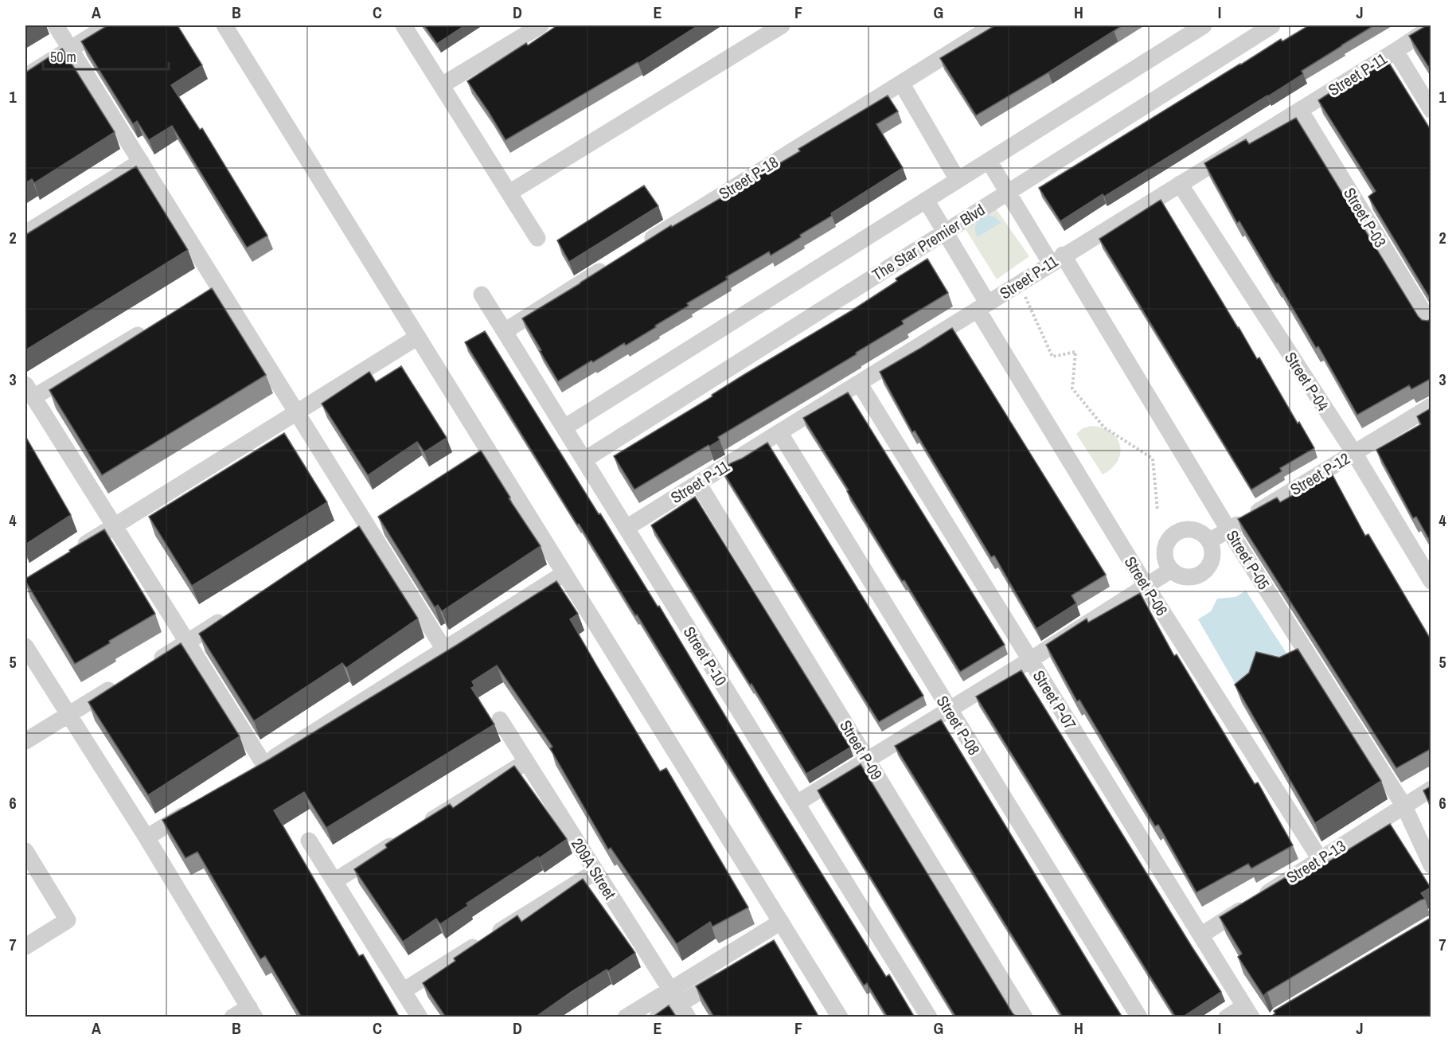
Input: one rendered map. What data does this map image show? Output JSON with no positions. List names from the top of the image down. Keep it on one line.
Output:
{"streets":{"street":["Street P-11","Street P-18","Street P-03","The Star Premier Blvd","Street P-04","Street P-12","Street P-05","Street P-06","Street P-10","Street P-07","Street P-08","Street P-09","Street P-13","209A Street"]},"crossings":[["Street P-11","Street P-03"],["Street P-11","Street P-04"],["Street P-11","Street P-05"],["Street P-11","Street P-06"],["Street P-11","Street P-10"],["Street P-11","Street P-07"],["Street P-11","Street P-08"],["Street P-11","Street P-09"],["The Star Premier Blvd","Street P-05"],["The Star Premier Blvd","Street P-06"],["The Star Premier Blvd","Street P-10"],["Street P-04","Street P-12"],["Street P-12","Street P-05"],["Street P-05","Street P-13"],["Street P-06","Street P-13"],["Street P-07","Street P-13"]],"scale_bar":"50 m","grid":{"columns":["A","B","C","D","E","F","G","H","I","J"],"rows":["1","2","3","4","5","6","7"]}}
